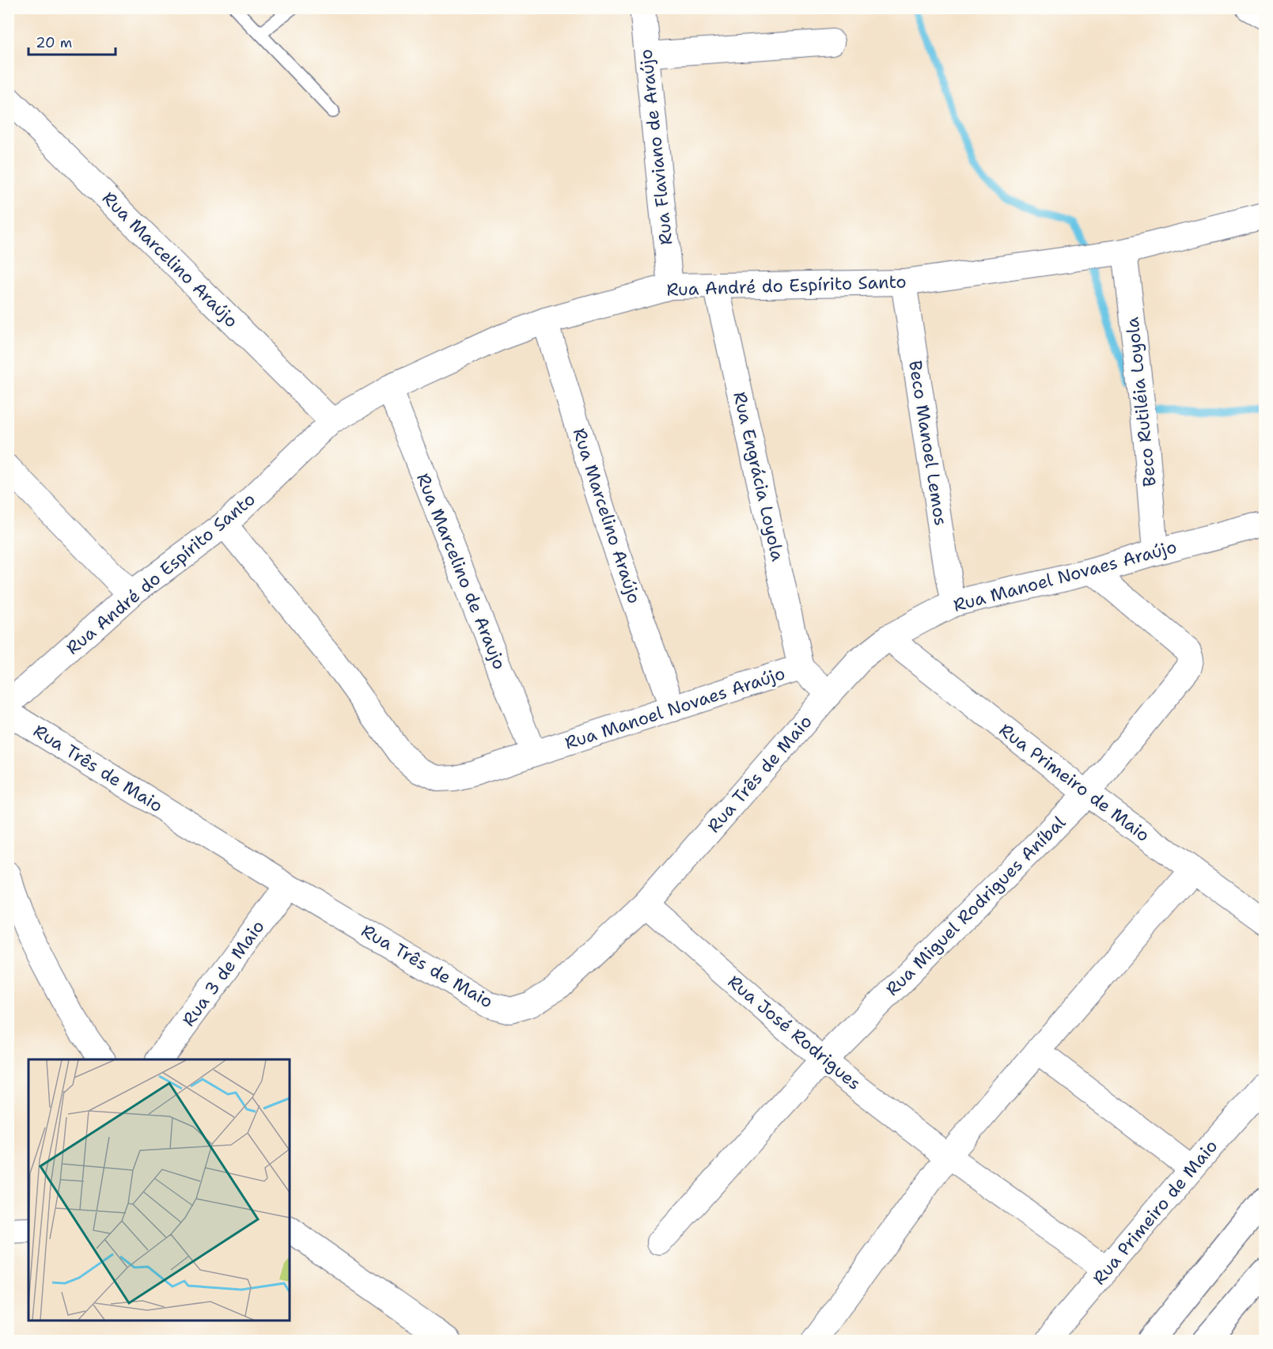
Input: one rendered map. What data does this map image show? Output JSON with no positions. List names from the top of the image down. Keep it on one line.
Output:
{"streets":{"street":["Rua Flaviano de Araújo","Rua Marcelino Araújo","Rua André do Espírito Santo","Beco Rutiléia Loyola","Beco Manoel Lemos","Rua Engrácia Loyola","Rua Marcelino de Araujo","Rua Manoel Novaes Araújo","Rua Três de Maio","Rua Primeiro de Maio","Rua Miguel Rodrigues Aníbal","Rua 3 de Maio","Rua José Rodrigues"]},"crossings":[["Rua Flaviano de Araújo","Rua André do Espírito Santo"],["Rua Marcelino Araújo","Rua André do Espírito Santo"],["Rua Marcelino Araújo","Rua Manoel Novaes Araújo"],["Rua André do Espírito Santo","Beco Rutiléia Loyola"],["Rua André do Espírito Santo","Beco Manoel Lemos"],["Rua André do Espírito Santo","Rua Engrácia Loyola"],["Rua André do Espírito Santo","Rua Marcelino de Araujo"],["Rua André do Espírito Santo","Rua Manoel Novaes Araújo"],["Beco Rutiléia Loyola","Rua Manoel Novaes Araújo"],["Beco Manoel Lemos","Rua Manoel Novaes Araújo"],["Rua Engrácia Loyola","Rua Manoel Novaes Araújo"],["Rua Marcelino de Araujo","Rua Manoel Novaes Araújo"],["Rua Manoel Novaes Araújo","Rua Três de Maio"],["Rua Manoel Novaes Araújo","Rua Primeiro de Maio"],["Rua Manoel Novaes Araújo","Rua Miguel Rodrigues Aníbal"],["Rua Três de Maio","Rua 3 de Maio"],["Rua Três de Maio","Rua José Rodrigues"],["Rua Primeiro de Maio","Rua Miguel Rodrigues Aníbal"],["Rua Primeiro de Maio","Rua José Rodrigues"],["Rua Miguel Rodrigues Aníbal","Rua José Rodrigues"]],"scale_bar":"20 m"}
